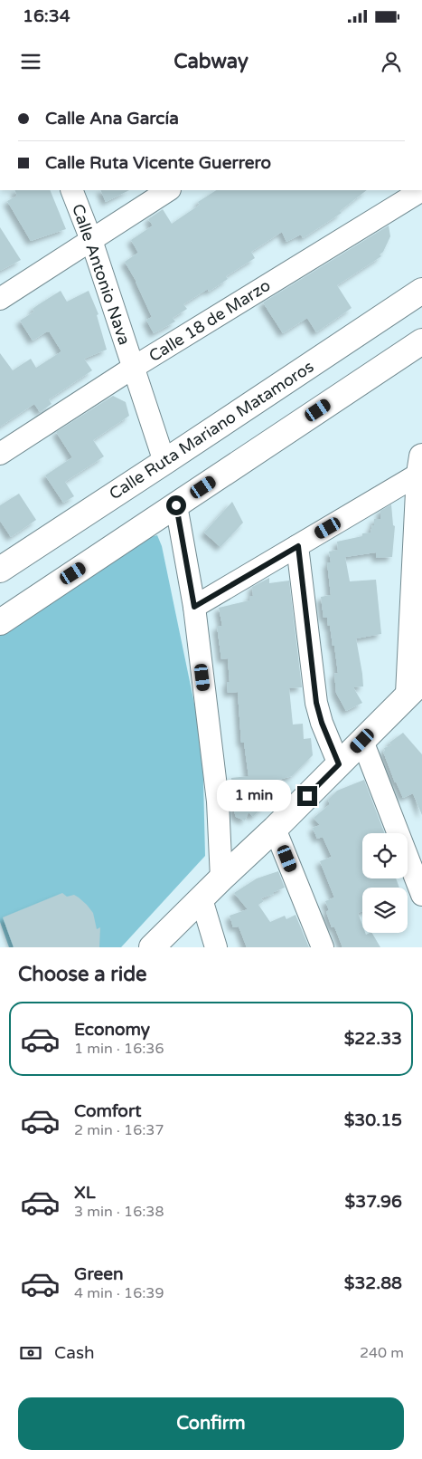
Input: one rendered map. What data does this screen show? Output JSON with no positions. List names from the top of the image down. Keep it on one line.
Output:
{"streets":{"main road":["Calle Ruta Mariano Matamoros"],"street":["Calle Antonio Nava","Calle 18 de Marzo"]},"crossings":[["Calle Antonio Nava","Calle 18 de Marzo"],["Calle Antonio Nava","Calle Ruta Mariano Matamoros"]],"page":{"status":"16:34","header":"Cabway","banner":["Calle Ana García","Calle Ruta Vicente Guerrero"],"bubble":"1 min","heading":"Choose a ride","list":[{"name":"Economy","note":"1 min · 16:36","value":"$22.33"},{"name":"Comfort","note":"2 min · 16:37","value":"$30.15"},{"name":"XL","note":"3 min · 16:38","value":"$37.96"},{"name":"Green","note":"4 min · 16:39","value":"$32.88"}],"pay":["Cash","240 m"],"buttons":"Confirm"}}
